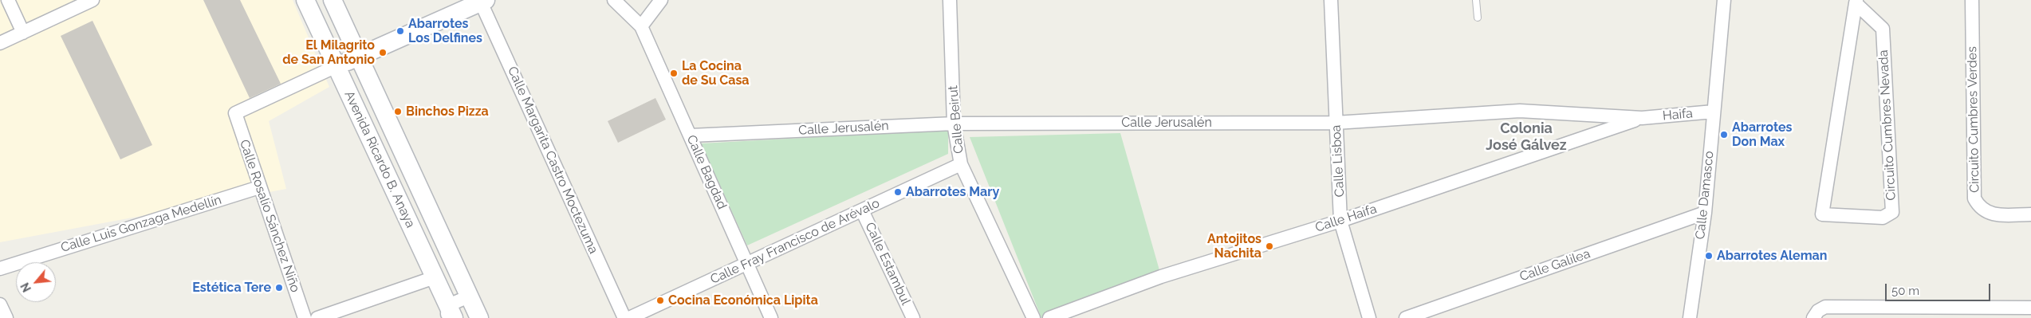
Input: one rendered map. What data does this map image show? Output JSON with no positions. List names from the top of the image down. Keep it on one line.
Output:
{"streets":{"main road":["Avenida Ricardo B. Anaya"],"street":["Haifa","Calle Beirut","Circuito Cumbres Verdes","Calle Jerusalén","Circuito Cumbres Nevada","Calle Margarita Castro Moctezuma","Calle Lisboa","Calle Bagdad","Calle Damasco","Calle Rosalío Sánchez Niño","Calle Haifa","Calle Luis Gonzaga Medellín","Calle Fray Francisco de Arévalo","Calle Estambul","Calle Galilea"]},"crossings":[["Haifa","Calle Jerusalén"],["Haifa","Calle Damasco"],["Haifa","Calle Haifa"],["Calle Beirut","Calle Jerusalén"],["Calle Beirut","Calle Fray Francisco de Arévalo"],["Calle Jerusalén","Calle Lisboa"],["Calle Jerusalén","Calle Bagdad"],["Calle Jerusalén","Calle Haifa"],["Avenida Ricardo B. Anaya","Calle Rosalío Sánchez Niño"],["Calle Lisboa","Calle Haifa"],["Calle Bagdad","Calle Fray Francisco de Arévalo"],["Calle Damasco","Calle Galilea"],["Calle Rosalío Sánchez Niño","Calle Luis Gonzaga Medellín"],["Calle Fray Francisco de Arévalo","Calle Estambul"]],"districts":["Colonia José Gálvez"],"places":["Abarrotes Los Delfines","El Milagrito de San Antonio","La Cocina de Su Casa","Binchos Pizza","Abarrotes Don Max","Abarrotes Mary","Antojitos Nachita","Abarrotes Aleman","Estética Tere","Cocina Económica Lipita"],"scale_bar":"50 m","north":"bottom left"}
